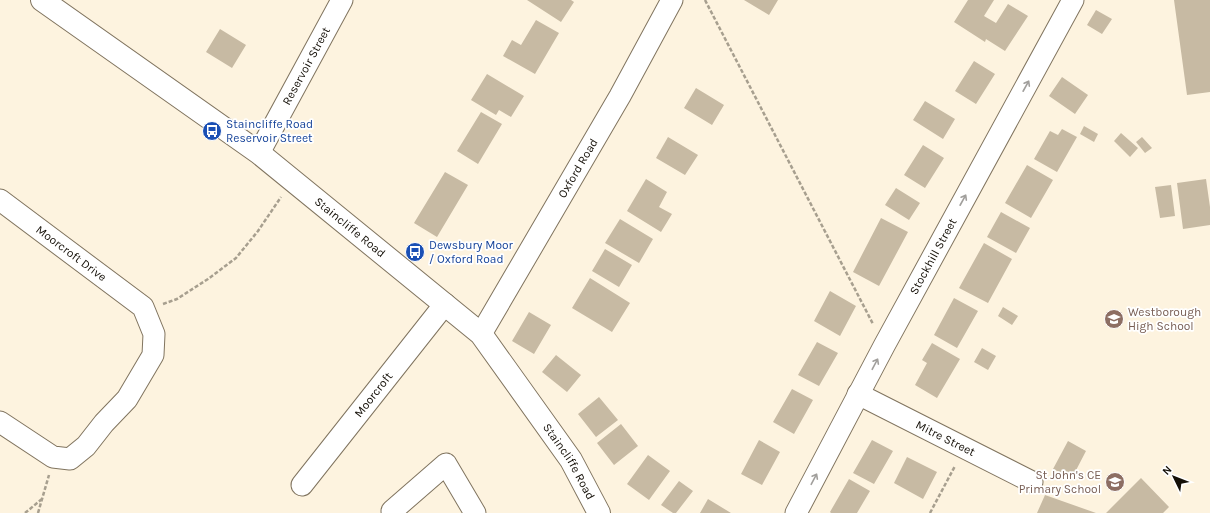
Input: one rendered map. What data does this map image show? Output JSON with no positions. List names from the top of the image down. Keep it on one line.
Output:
{"streets":{"street":["Reservoir Street","Oxford Road","Staincliffe Road","Moorcroft Drive","Stockhill Street","Moorcroft","Mitre Street"]},"crossings":[["Reservoir Street","Staincliffe Road"],["Oxford Road","Staincliffe Road"],["Staincliffe Road","Moorcroft"],["Stockhill Street","Mitre Street"]],"one_way":["Stockhill Street"],"places":{"bus stop":["Staincliffe Road Reservoir Street","Dewsbury Moor / Oxford Road"],"school or university":["Westborough High School","St John's CE Primary School"]},"north":"top left"}
